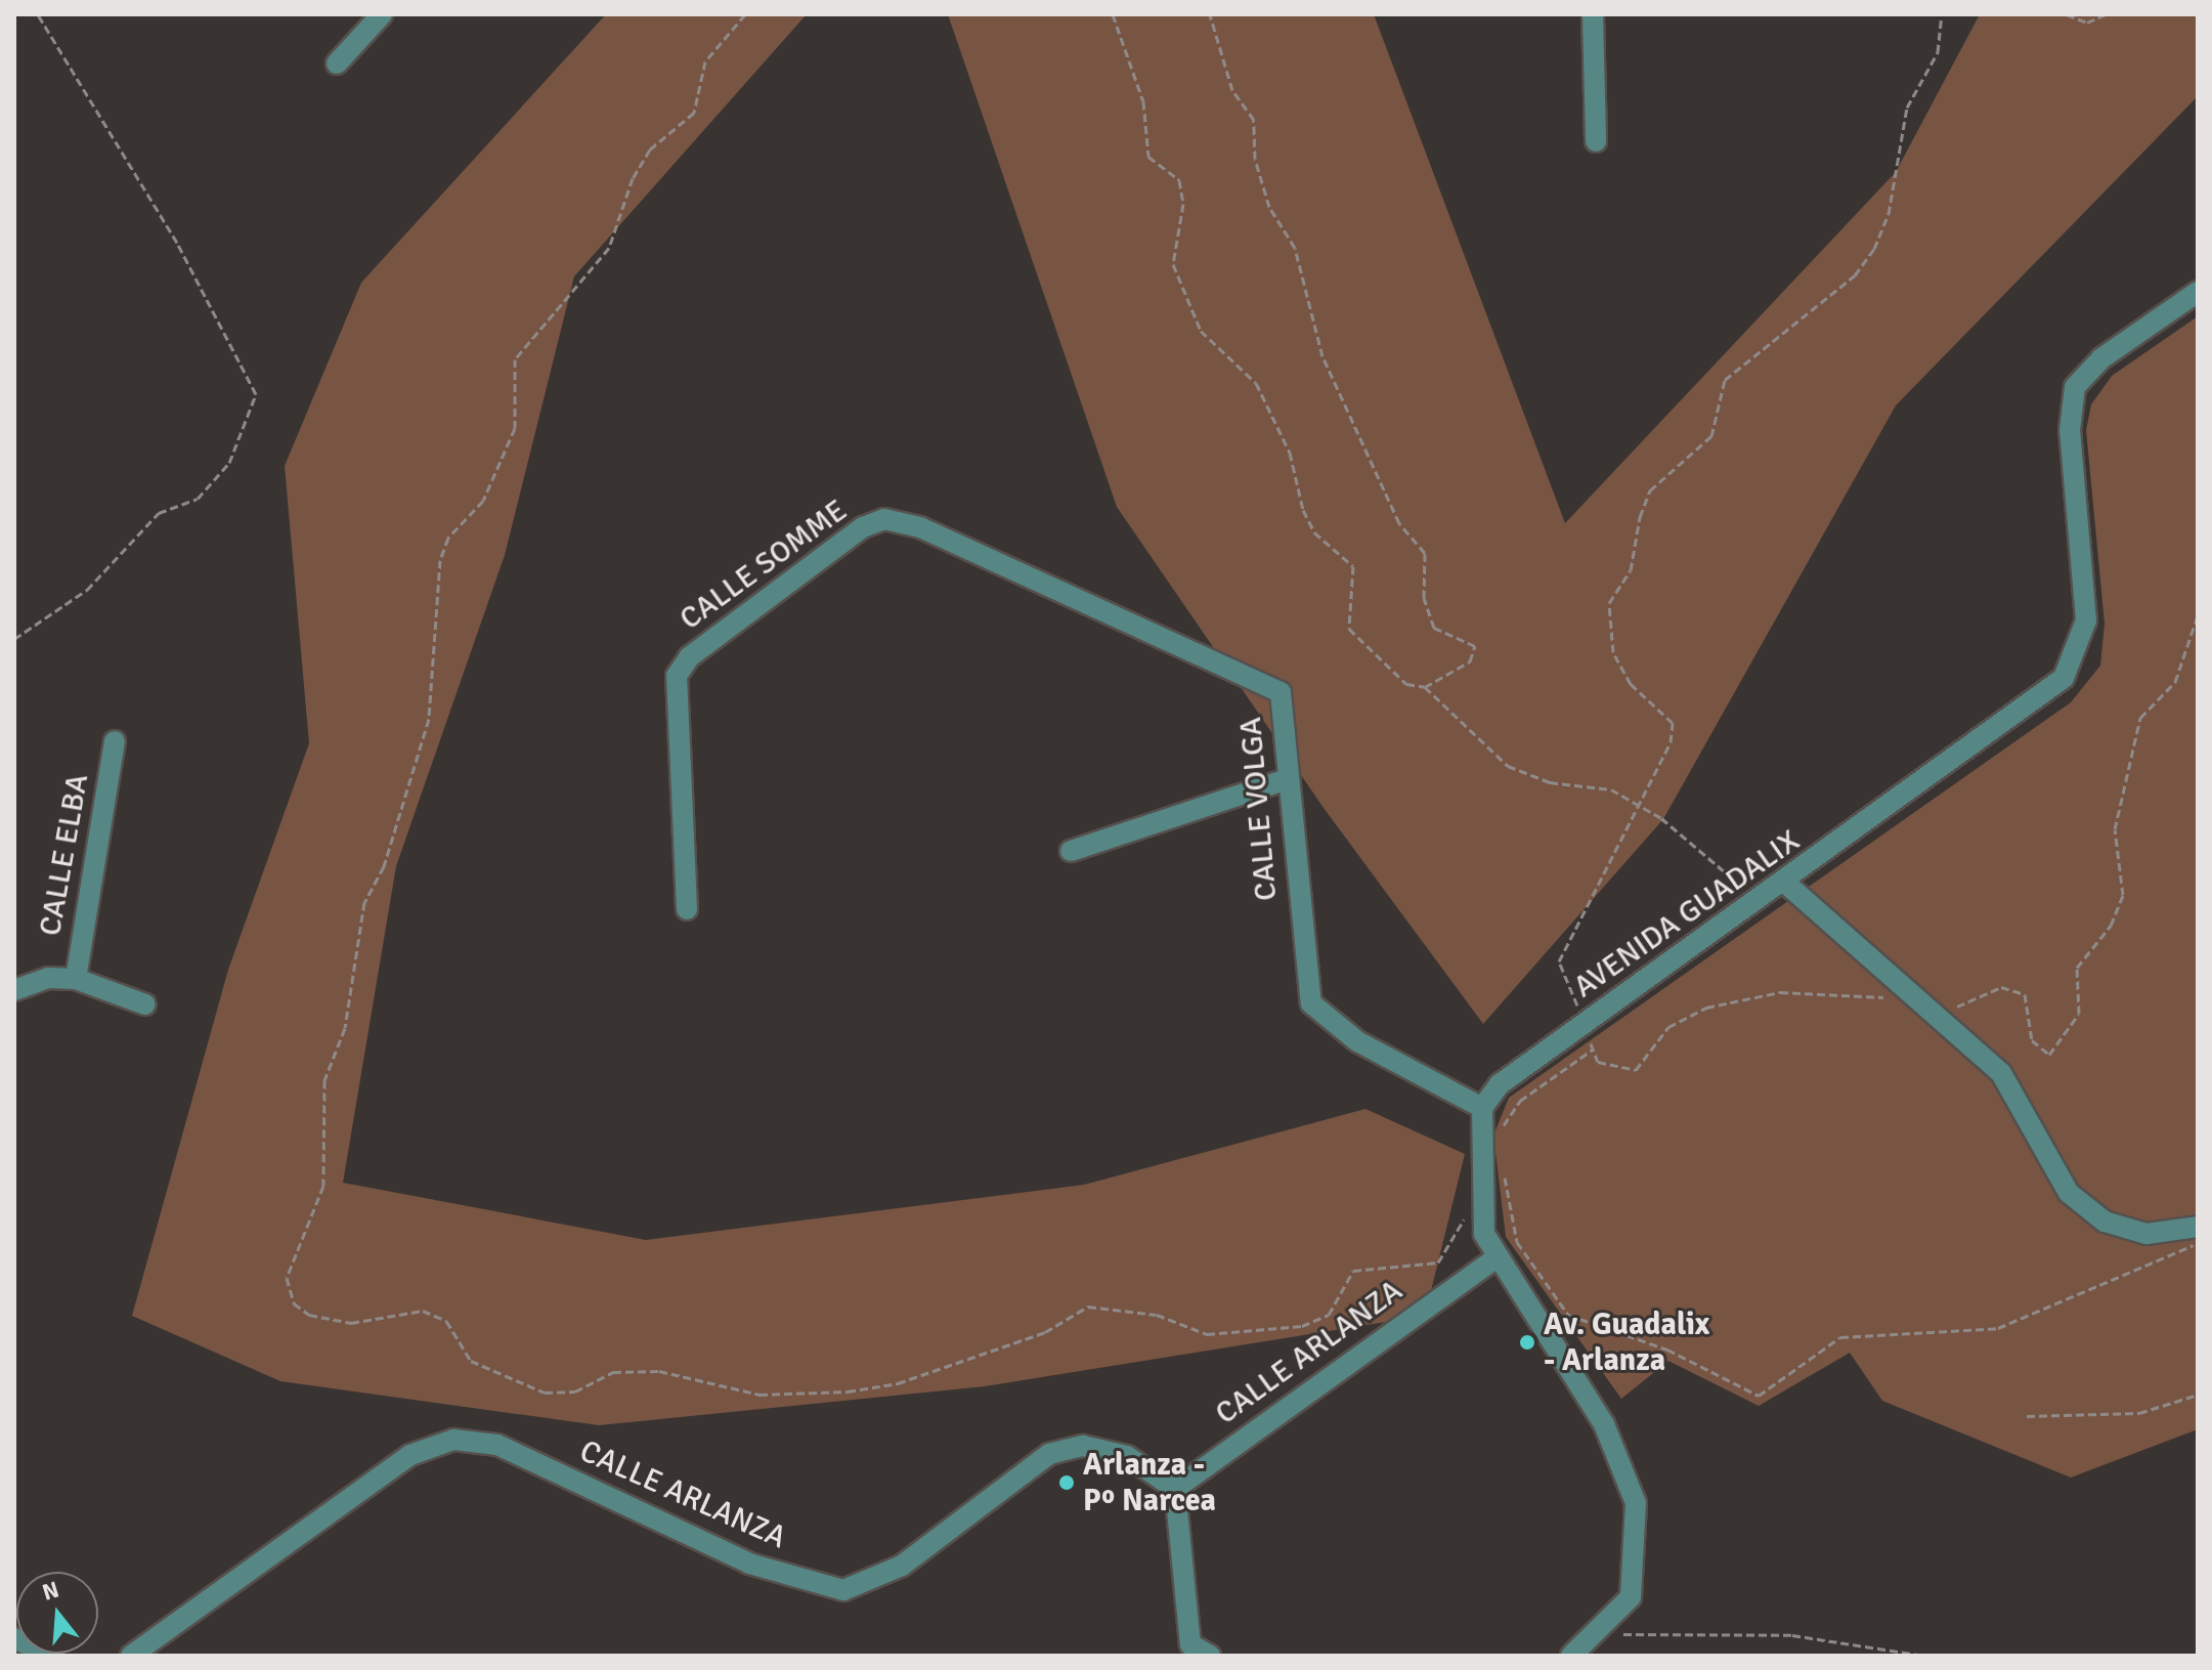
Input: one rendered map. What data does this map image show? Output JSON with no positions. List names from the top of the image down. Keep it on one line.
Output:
{"streets":{"street":["CALLE SOMME","CALLE VOLGA","CALLE ELBA","AVENIDA GUADALIX","CALLE ARLANZA"]},"crossings":[["CALLE SOMME","CALLE VOLGA"],["CALLE VOLGA","AVENIDA GUADALIX"]],"places":["Av. Guadalix - Arlanza","Arlanza - Pº Narcea"],"north":"top"}
